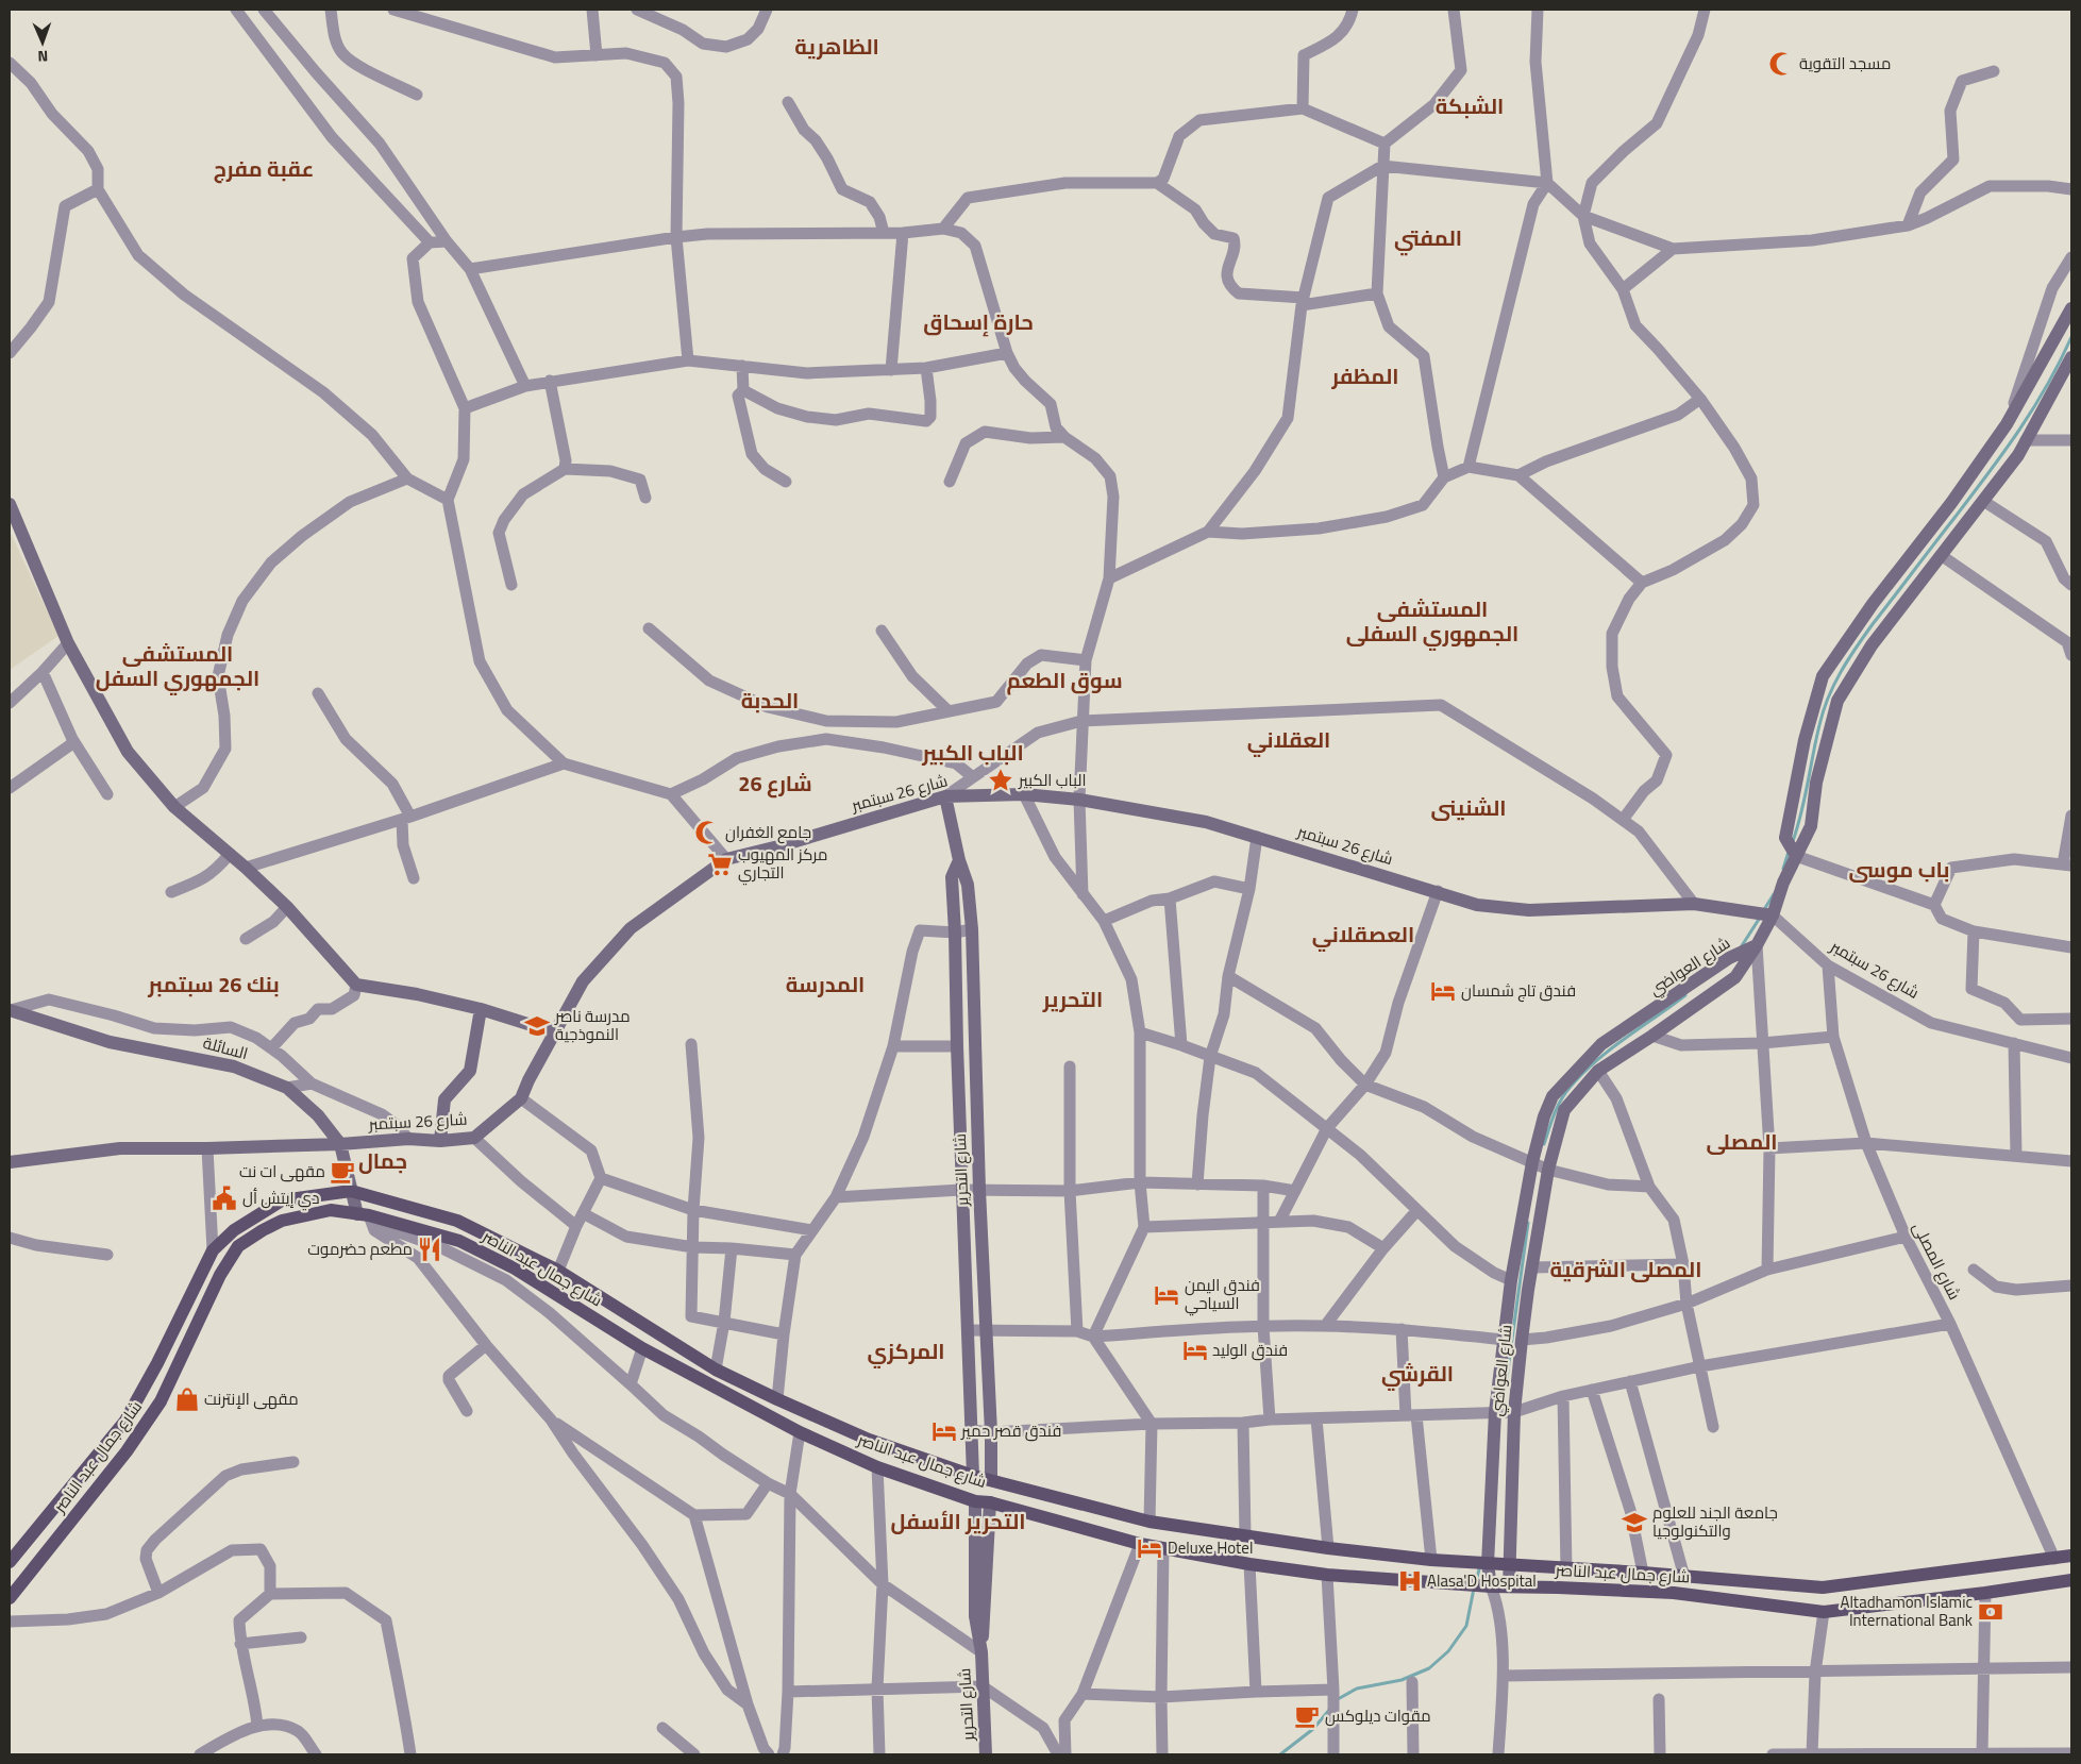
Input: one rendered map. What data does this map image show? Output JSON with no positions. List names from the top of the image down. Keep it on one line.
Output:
{"streets":{"main road":["شارع 26 سبتمبر","شارع العواضي","السائلة","شارع التحرير","شارع جمال عبد الناصر"],"street":["شارع المصلى"]},"crossings":[["شارع 26 سبتمبر","السائلة"],["شارع 26 سبتمبر","شارع التحرير"],["شارع 26 سبتمبر","شارع المصلى"],["شارع العواضي","شارع جمال عبد الناصر"],["السائلة","شارع جمال عبد الناصر"],["شارع التحرير","شارع جمال عبد الناصر"],["شارع المصلى","شارع جمال عبد الناصر"]],"districts":["الظاهرية","الشبكة","عقبة مفرج","المفتي","حارة إسحاق","المظفر","المستشفى الجمهوري السفلى","المستشفى الجمهوري السفل","سوق الطعم","الحدبة","العقلاني","الباب الكبير","شارع 26","الشنينى","باب موسى","العصقلاني","بنك 26 سبتمبر","المدرسة","التحرير","المصلى","جمال","المصلى الشرقية","المركزي","القرشي","التحرير الأسفل"],"places":{"mosque":["مسجد التقوية","جامع الغفران"],"place":["الباب الكبير"],"supermarket":["مركز المهيوب التجاري"],"hotel":["فندق تاج شمسان","فندق اليمن السياحي","فندق الوليد","فندق قصر حمير","Deluxe Hotel"],"school or university":["مدرسة ناصر النموذجية","جامعة الجند للعلوم والتكنولوجيا"],"cafe":["مقهى ات نت","مقوات ديلوكس"],"public building":["دي إيتش أل"],"restaurant":["مطعم حضرموت"],"shop":["مقهى الإنترنت"],"hospital":["Alasa'D Hospital"],"bank":["Altadhamon Islamic International Bank"]},"north":"bottom"}
